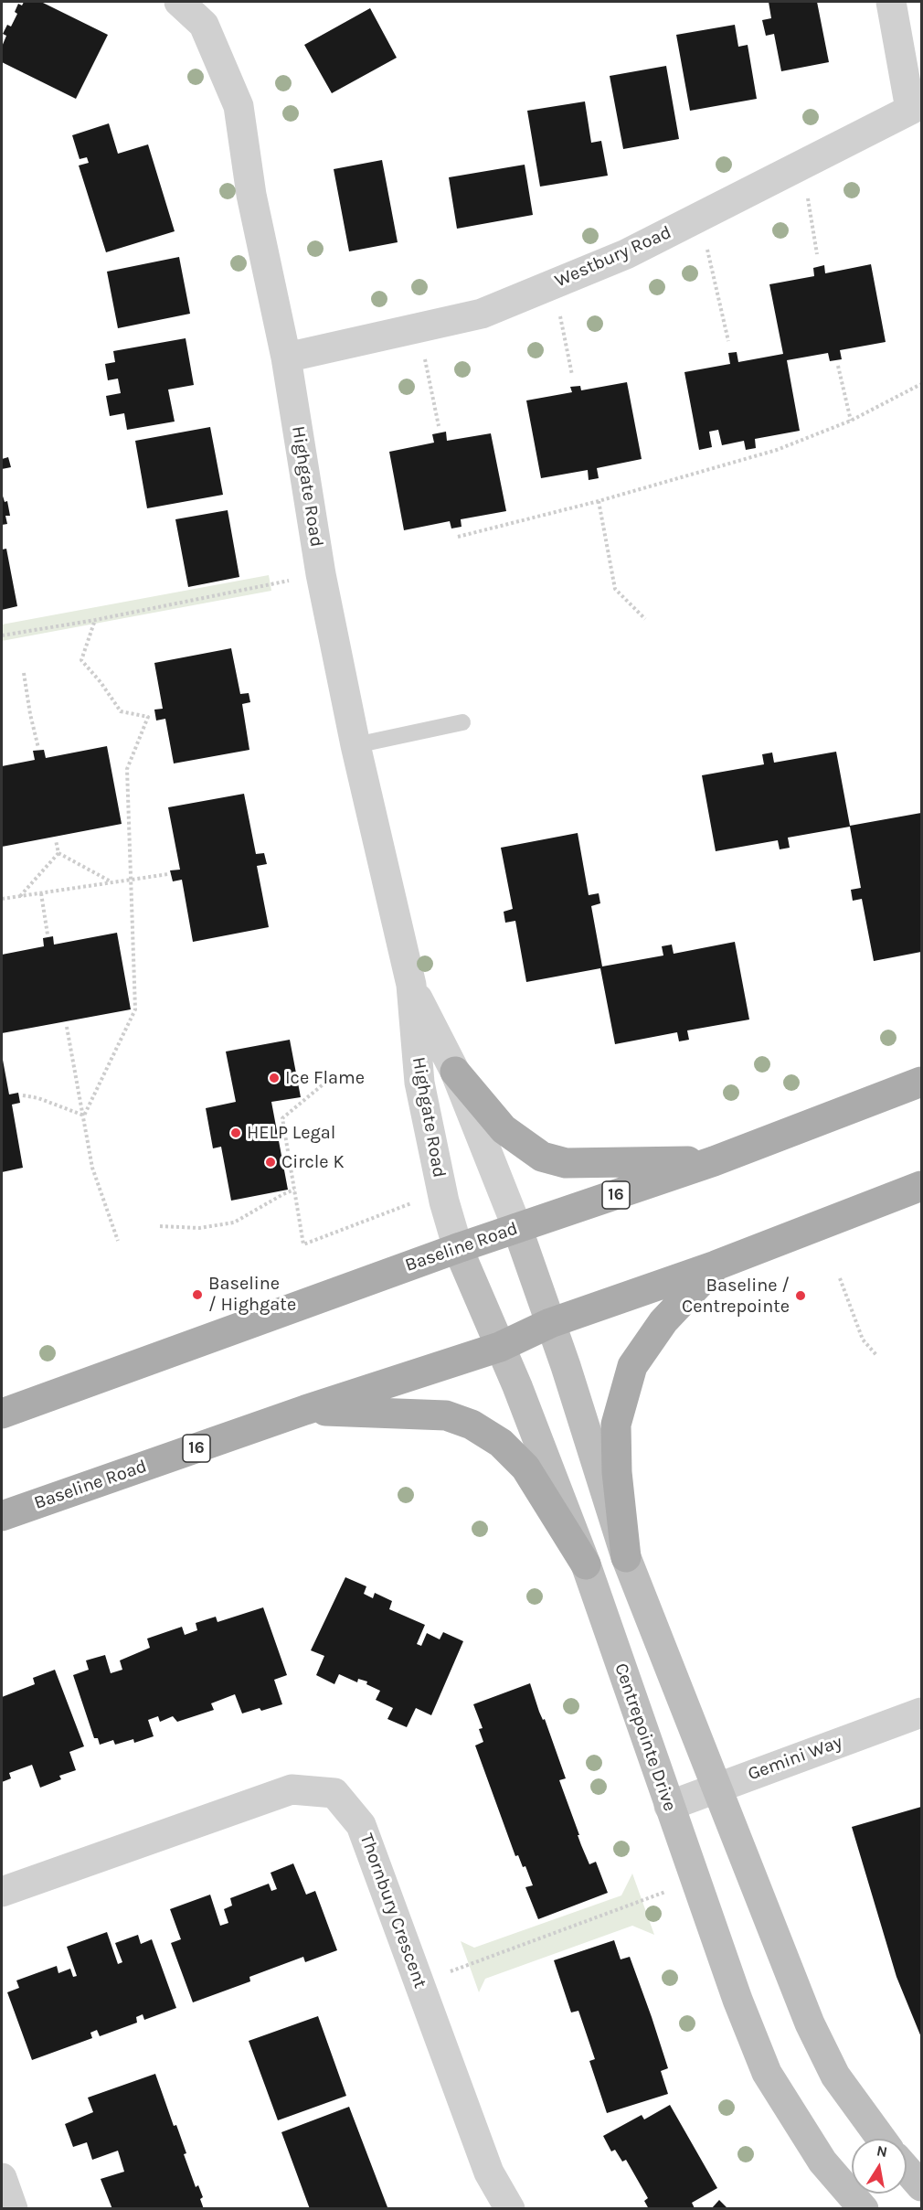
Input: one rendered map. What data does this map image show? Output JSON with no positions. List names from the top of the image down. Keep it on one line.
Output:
{"streets":{"main road":["16","Baseline Road"],"street":["Westbury Road","Highgate Road","Centrepointe Drive","Gemini Way","Thornbury Crescent"]},"crossings":[["Westbury Road","Highgate Road"],["Highgate Road","Baseline Road"],["Highgate Road","Centrepointe Drive"],["Baseline Road","Centrepointe Drive"],["Centrepointe Drive","Gemini Way"]],"places":["Ice Flame","HELP Legal","Circle K","Baseline / Highgate","Baseline / Centrepointe"],"north":"top"}
